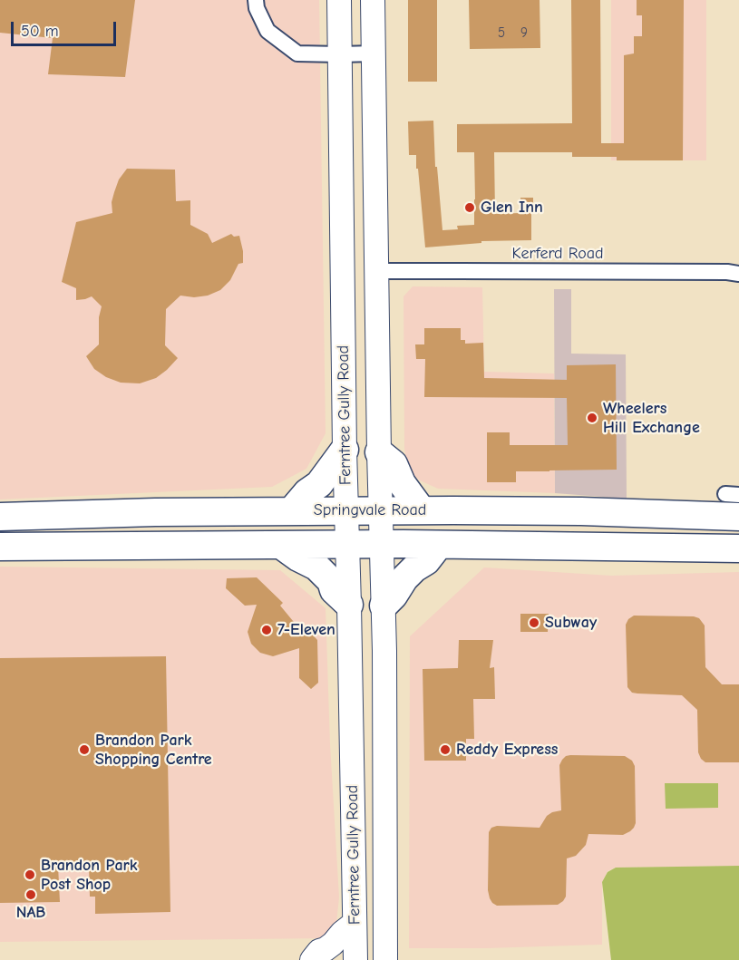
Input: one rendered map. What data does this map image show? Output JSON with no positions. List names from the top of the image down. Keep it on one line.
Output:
{"streets":{"highway":["Springvale Road"],"main road":["Ferntree Gully Road"],"street":["Kerferd Road"]},"crossings":[["Kerferd Road","Ferntree Gully Road"],["Ferntree Gully Road","Springvale Road"]],"places":["Glen Inn","Wheelers Hill Exchange","Subway","7-Eleven","Brandon Park Shopping Centre","Reddy Express","Brandon Park Post Shop","NAB"],"house_numbers":["5","9"],"scale_bar":"50 m"}
